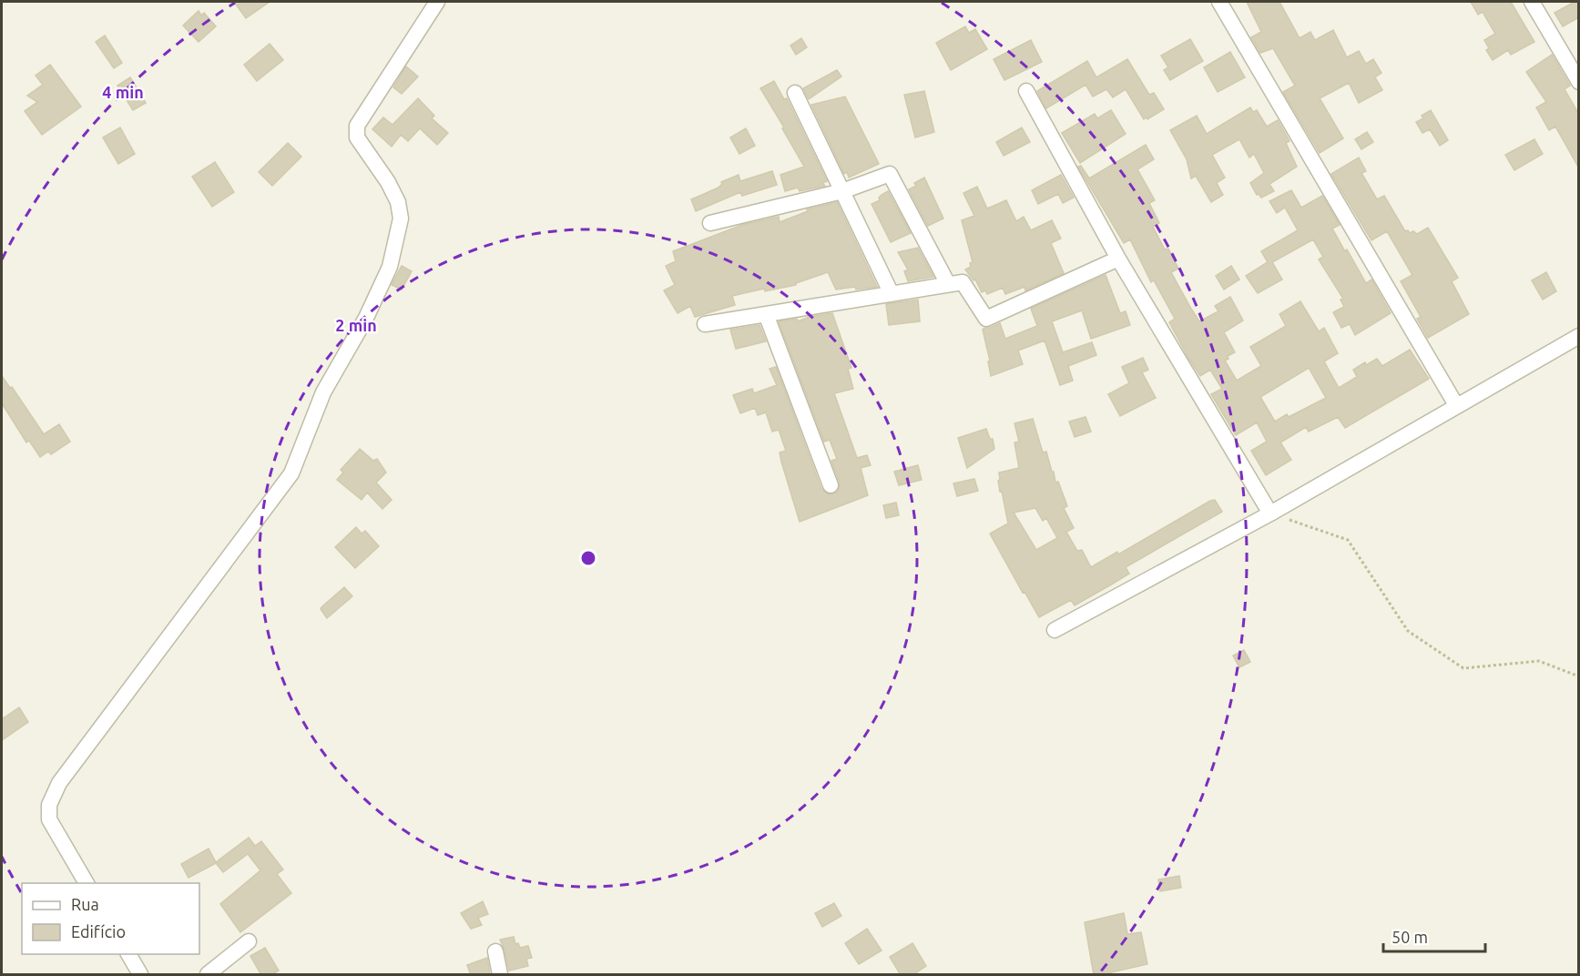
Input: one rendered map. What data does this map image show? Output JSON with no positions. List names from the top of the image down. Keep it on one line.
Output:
{"legend":["Rua","Edifício"],"scale_bar":"50 m","rings":["4 min","2 min"]}
